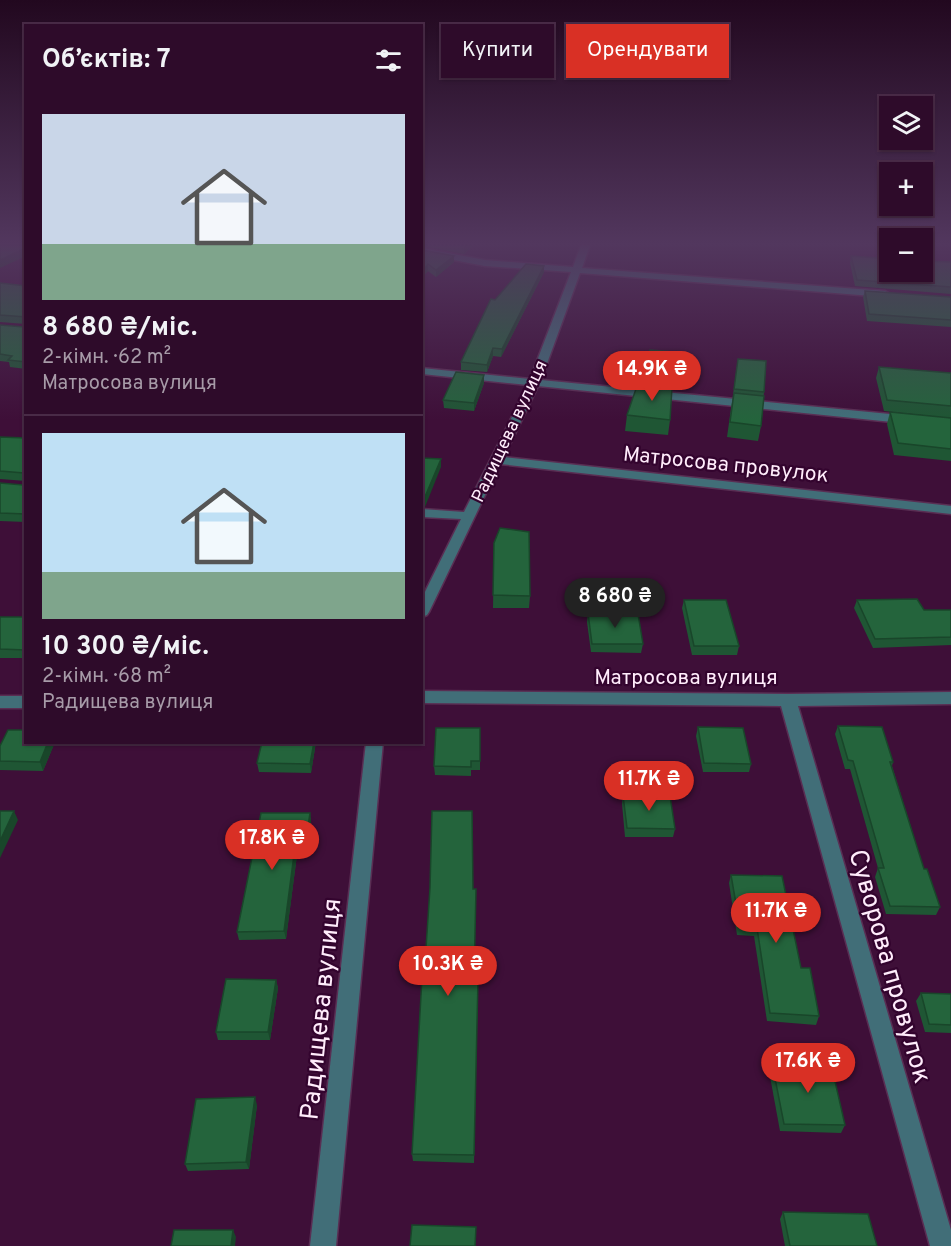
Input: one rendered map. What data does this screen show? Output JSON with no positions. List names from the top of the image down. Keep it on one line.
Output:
{"streets":{"street":["Радищева вулиця","Матросова провулок","Матросова вулиця","Суворова провулок"]},"crossings":[["Радищева вулиця","Матросова провулок"],["Матросова вулиця","Суворова провулок"]],"page":{"chip":["Купити","Орендувати"],"heading":"Об’єктів: 7","map_buttons":["+","−"],"list":[{"name":"8 680 ₴/міс.","note":"2-кімн. · 62 m² · Матросова вулиця"},{"name":"10 300 ₴/міс.","note":"2-кімн. · 68 m² · Радищева вулиця"}],"price":["14.9K ₴","8 680 ₴","11.7K ₴","17.8K ₴","11.7K ₴","10.3K ₴","17.6K ₴"]}}
